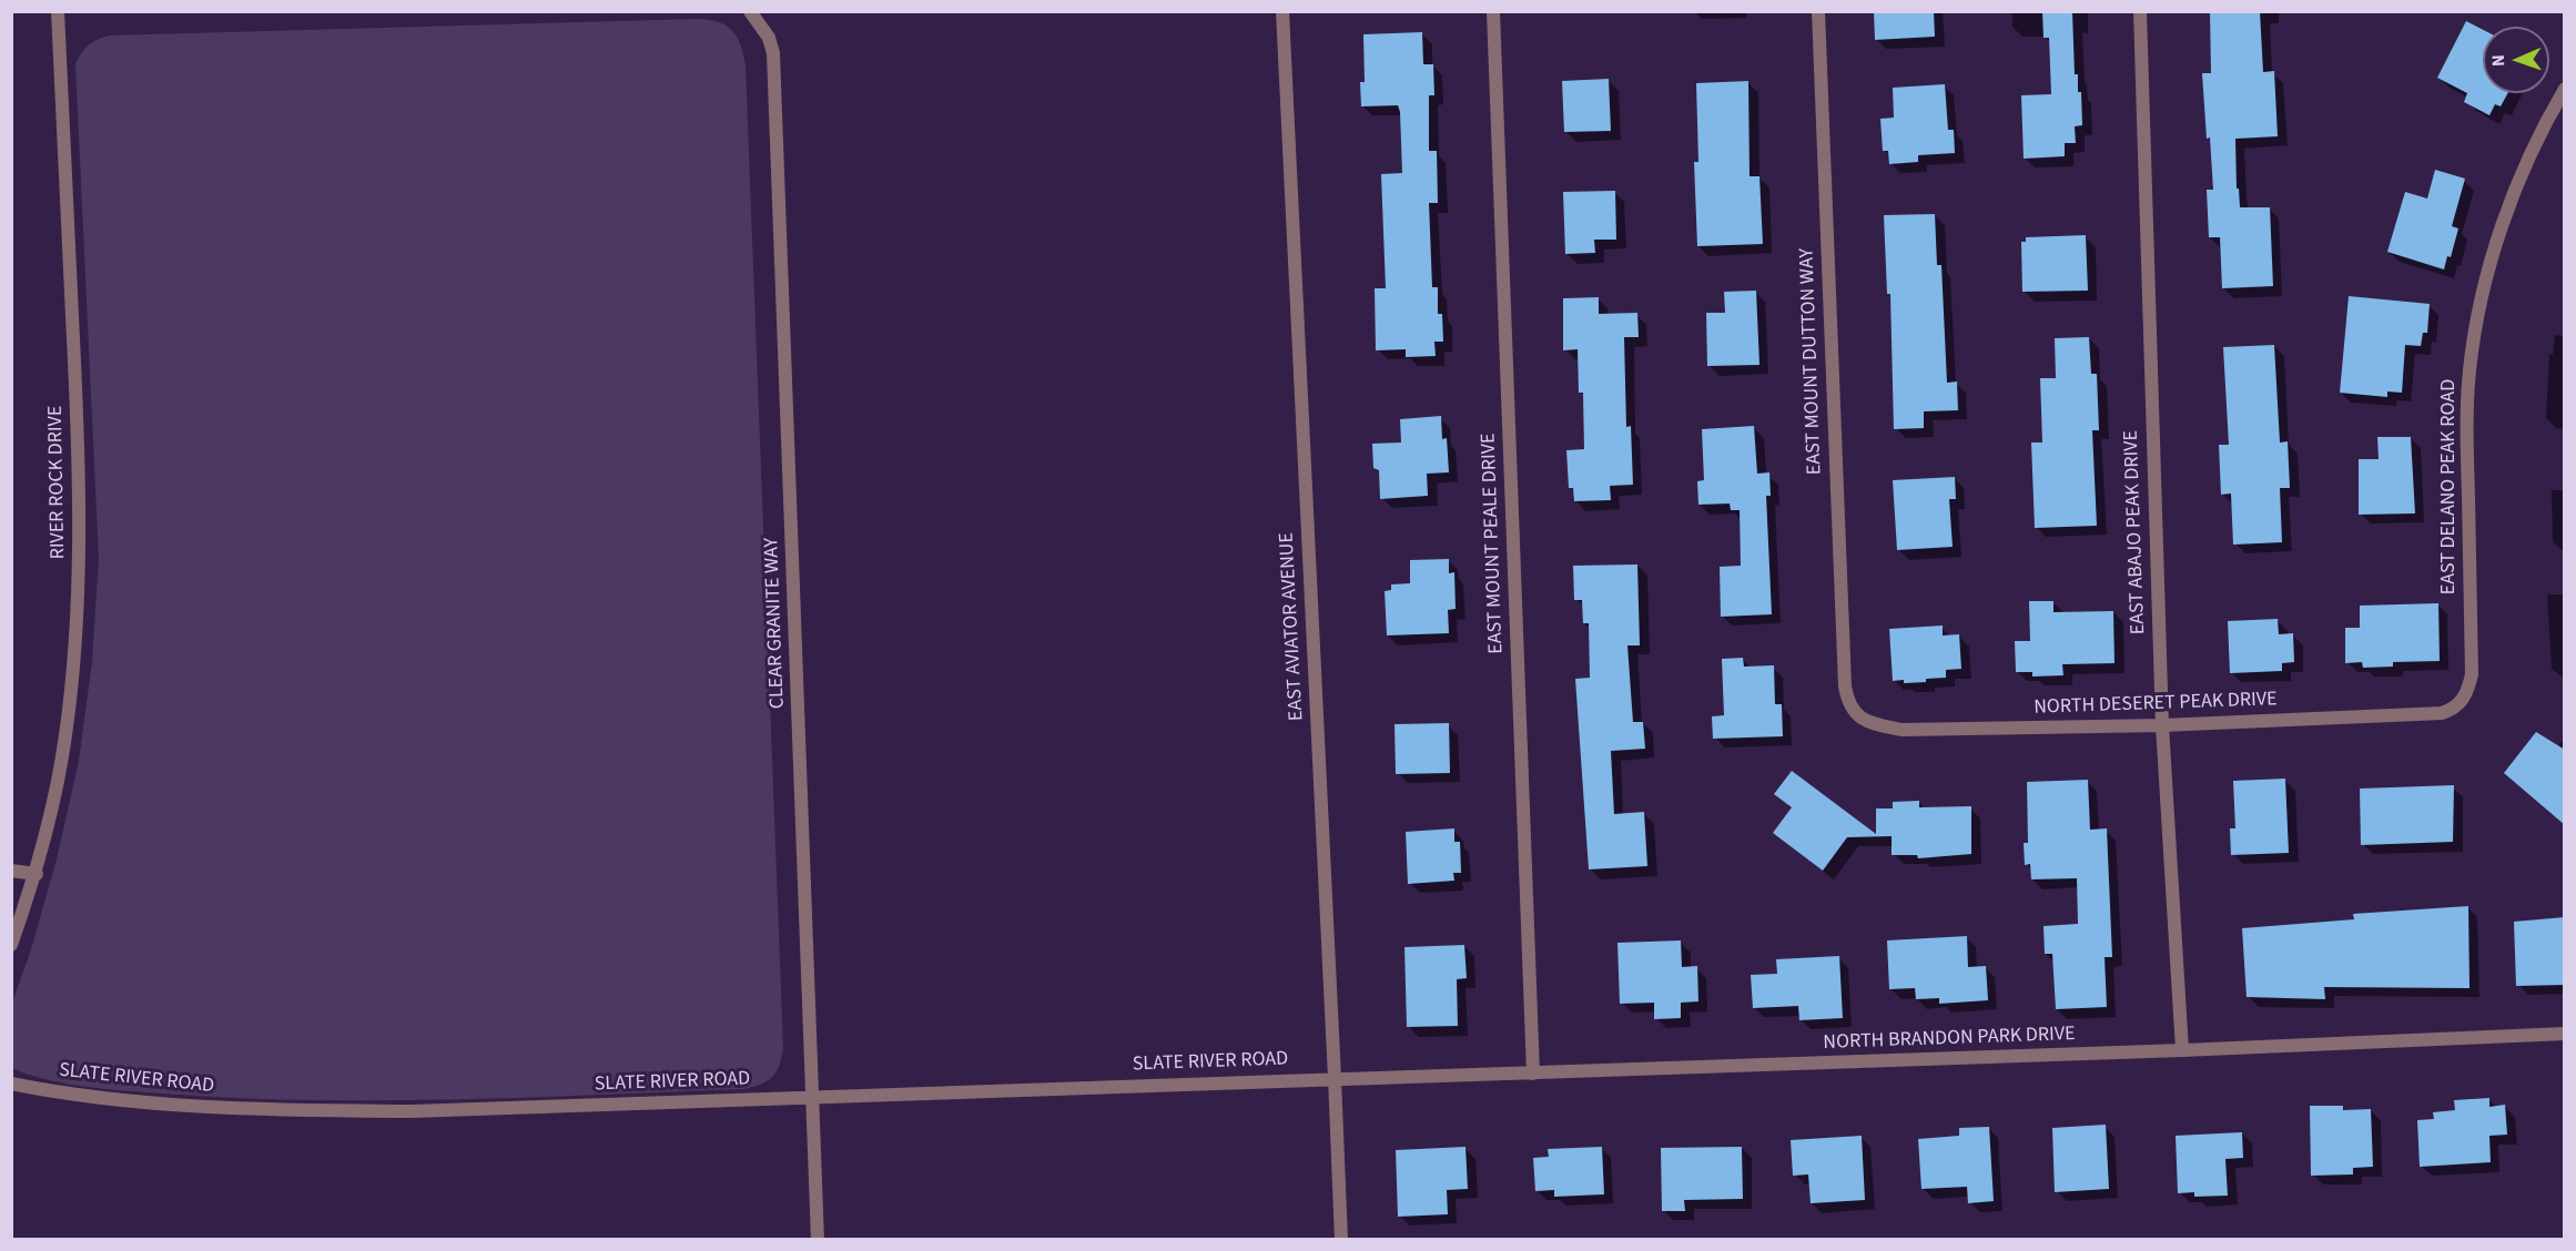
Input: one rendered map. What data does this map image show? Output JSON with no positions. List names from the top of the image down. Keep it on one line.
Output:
{"streets":{"street":["EAST MOUNT DUTTON WAY","RIVER ROCK DRIVE","EAST DELANO PEAK ROAD","EAST ABAJO PEAK DRIVE","EAST MOUNT PEALE DRIVE","CLEAR GRANITE WAY","EAST AVIATOR AVENUE","NORTH DESERET PEAK DRIVE","NORTH BRANDON PARK DRIVE","SLATE RIVER ROAD"]},"crossings":[["EAST MOUNT DUTTON WAY","NORTH DESERET PEAK DRIVE"],["EAST DELANO PEAK ROAD","NORTH DESERET PEAK DRIVE"],["EAST ABAJO PEAK DRIVE","NORTH DESERET PEAK DRIVE"],["EAST ABAJO PEAK DRIVE","NORTH BRANDON PARK DRIVE"],["EAST MOUNT PEALE DRIVE","NORTH BRANDON PARK DRIVE"],["CLEAR GRANITE WAY","SLATE RIVER ROAD"],["EAST AVIATOR AVENUE","NORTH BRANDON PARK DRIVE"],["EAST AVIATOR AVENUE","SLATE RIVER ROAD"],["NORTH BRANDON PARK DRIVE","SLATE RIVER ROAD"]],"north":"left"}
